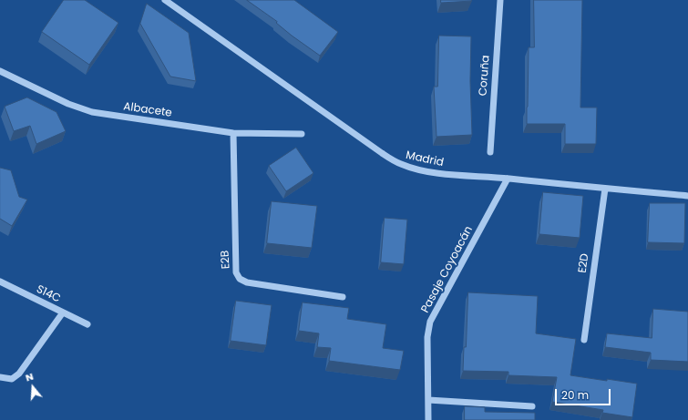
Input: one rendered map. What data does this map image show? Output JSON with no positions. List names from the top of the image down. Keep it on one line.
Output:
{"streets":{"street":["Coruña","Albacete","Madrid","E2B","E2D","Pasaje Coyoacán","S14C"]},"crossings":[["Albacete","E2B"],["Madrid","E2D"],["Madrid","Pasaje Coyoacán"]],"scale_bar":"20 m","north":"top"}
